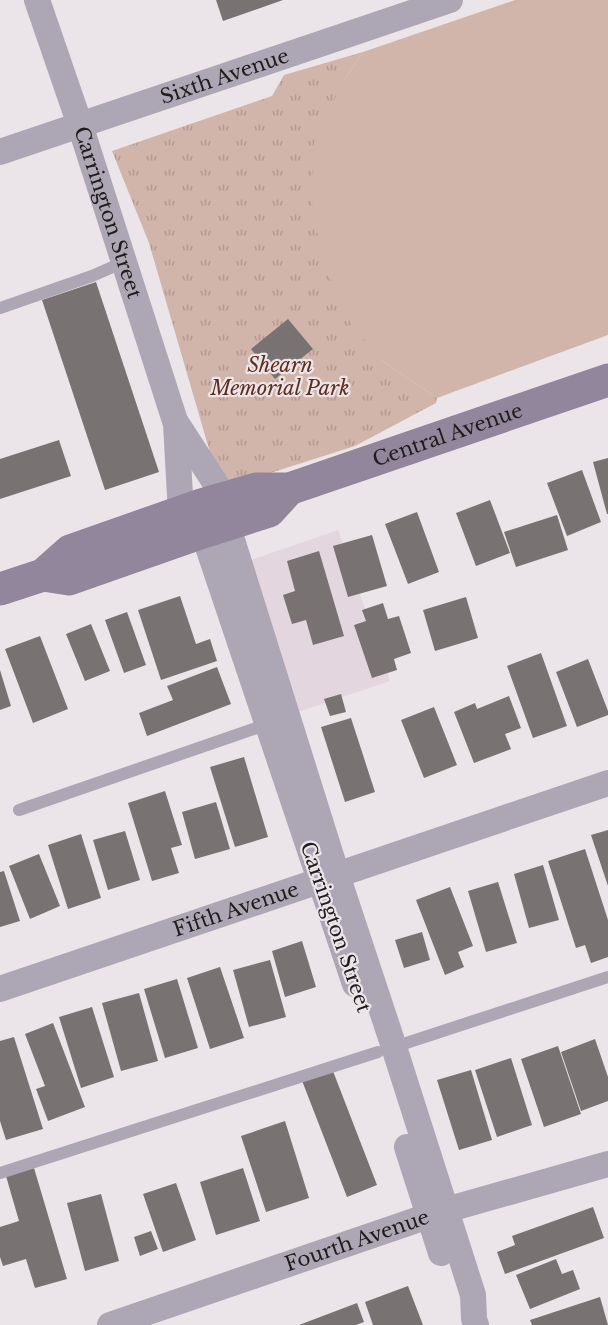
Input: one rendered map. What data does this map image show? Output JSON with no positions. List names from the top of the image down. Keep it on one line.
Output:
{"streets":{"main road":["Central Avenue"],"street":["Sixth Avenue","Carrington Street","Fifth Avenue","Fourth Avenue"]},"crossings":[["Sixth Avenue","Carrington Street"],["Carrington Street","Central Avenue"],["Carrington Street","Fifth Avenue"],["Carrington Street","Fourth Avenue"]],"parks":["Shearn Memorial Park"]}
